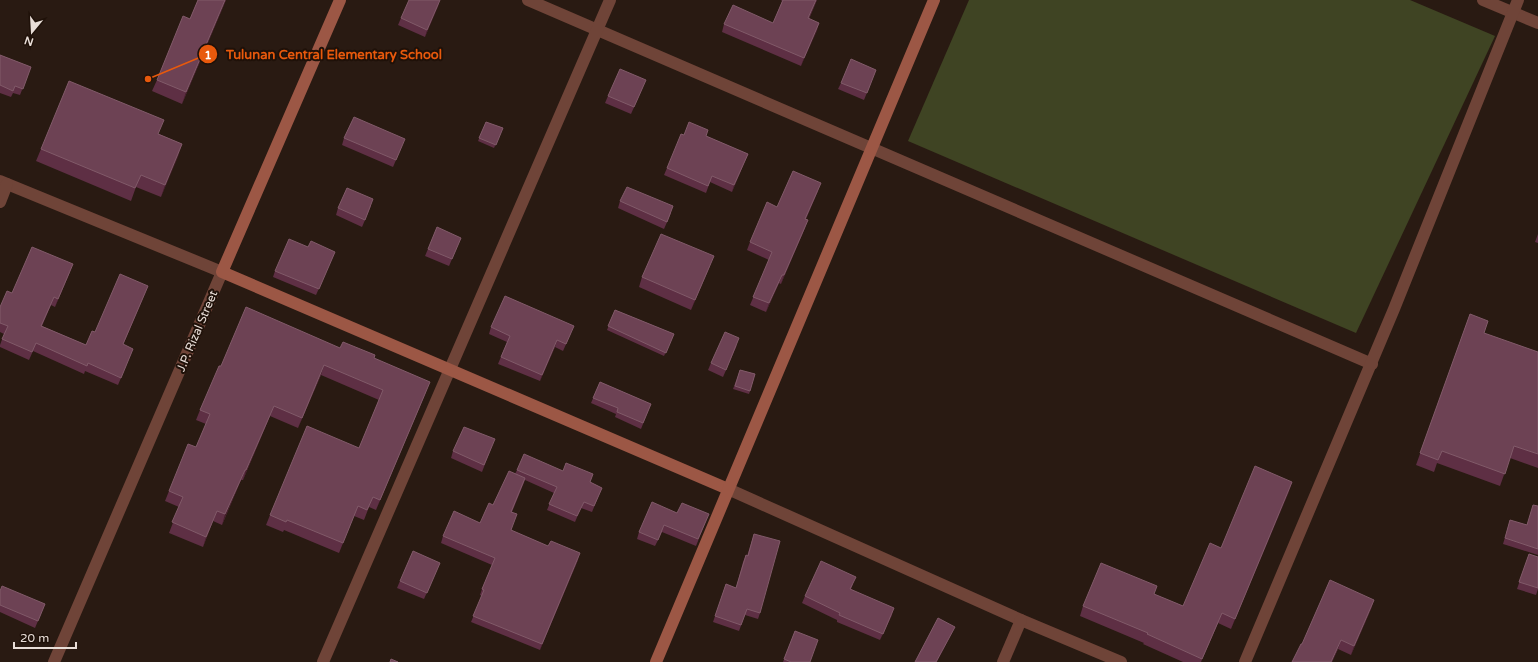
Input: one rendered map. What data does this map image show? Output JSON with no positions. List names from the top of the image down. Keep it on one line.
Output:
{"streets":{"street":["J.P. Rizal Street"]},"places":["Tulunan Central Elementary School"],"scale_bar":"20 m","north":"bottom"}
